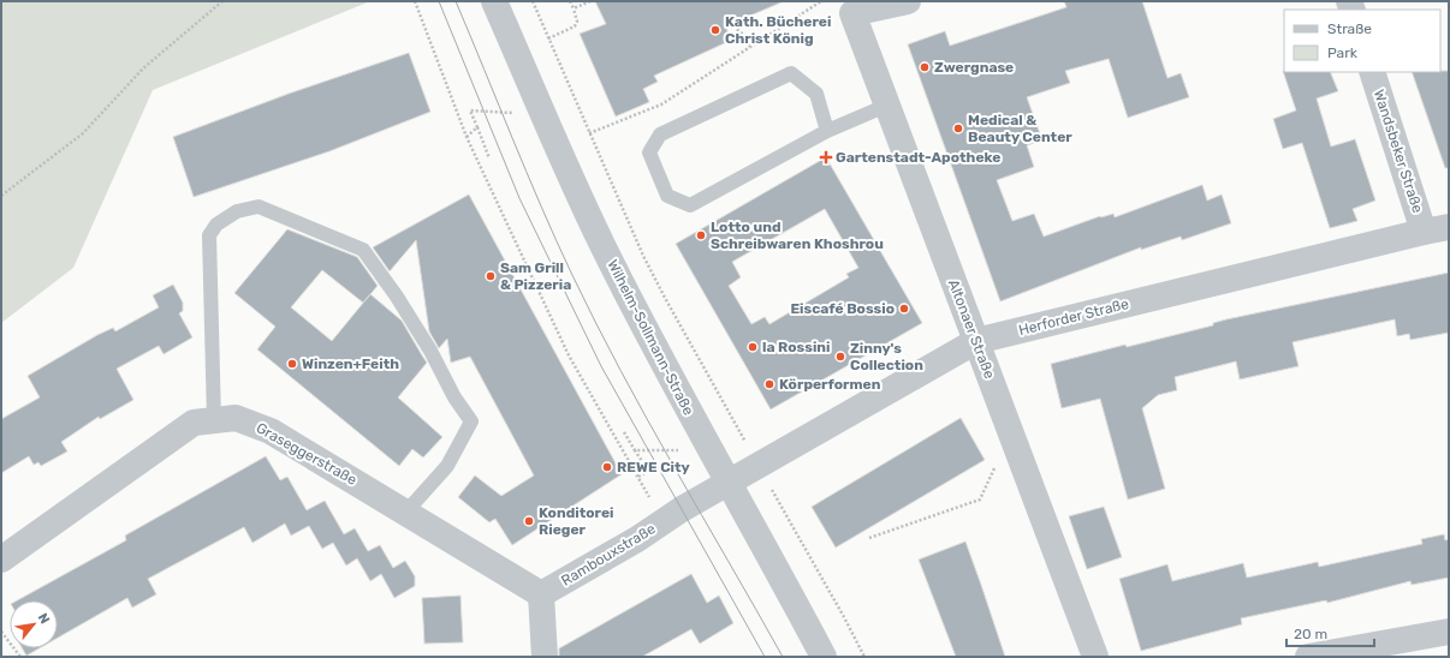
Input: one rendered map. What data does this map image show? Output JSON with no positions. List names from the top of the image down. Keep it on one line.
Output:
{"streets":{"street":["Wandsbeker Straße","Herforder Straße","Altonaer Straße","Wilhelm-Sollmann-Straße","Graseggerstraße","Rambouxstraße"]},"crossings":[["Wandsbeker Straße","Herforder Straße"],["Herforder Straße","Altonaer Straße"],["Herforder Straße","Wilhelm-Sollmann-Straße"],["Herforder Straße","Rambouxstraße"],["Wilhelm-Sollmann-Straße","Rambouxstraße"],["Graseggerstraße","Rambouxstraße"]],"places":{"other":["Kath. Bücherei Christ König","Zwergnase","Medical & Beauty Center","Lotto und Schreibwaren Khoshrou","Sam Grill & Pizzeria","Eiscafé Bossio","la Rossini","Zinny's Collection","Winzen+Feith","Körperformen","REWE City","Konditorei Rieger"],"health":["Gartenstadt-Apotheke"]},"legend":["Straße","Park"],"scale_bar":"20 m","north":"top right"}
